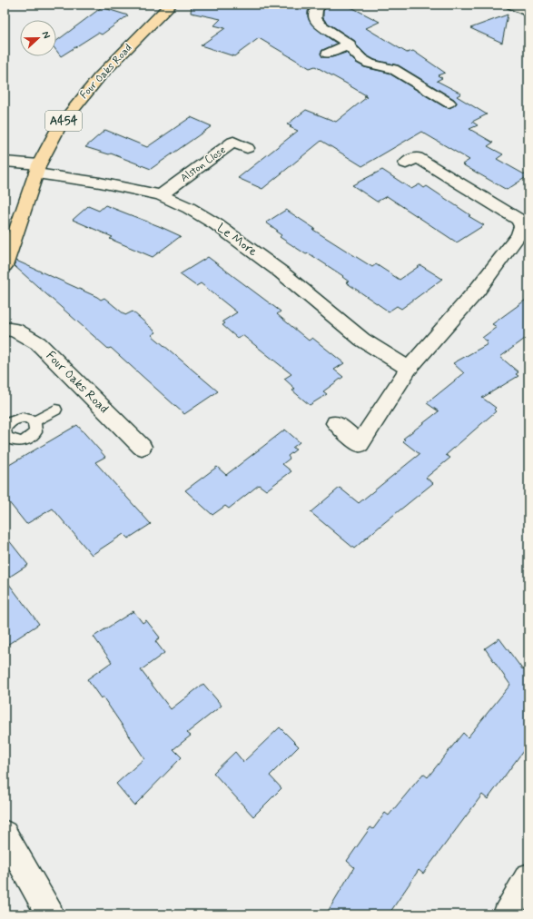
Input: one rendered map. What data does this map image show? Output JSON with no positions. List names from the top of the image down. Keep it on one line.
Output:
{"streets":{"main road":["Four Oaks Road","A454"],"street":["Alston Close","Le More"]},"crossings":[["Four Oaks Road","Le More"],["Alston Close","Le More"]],"north":"right"}
